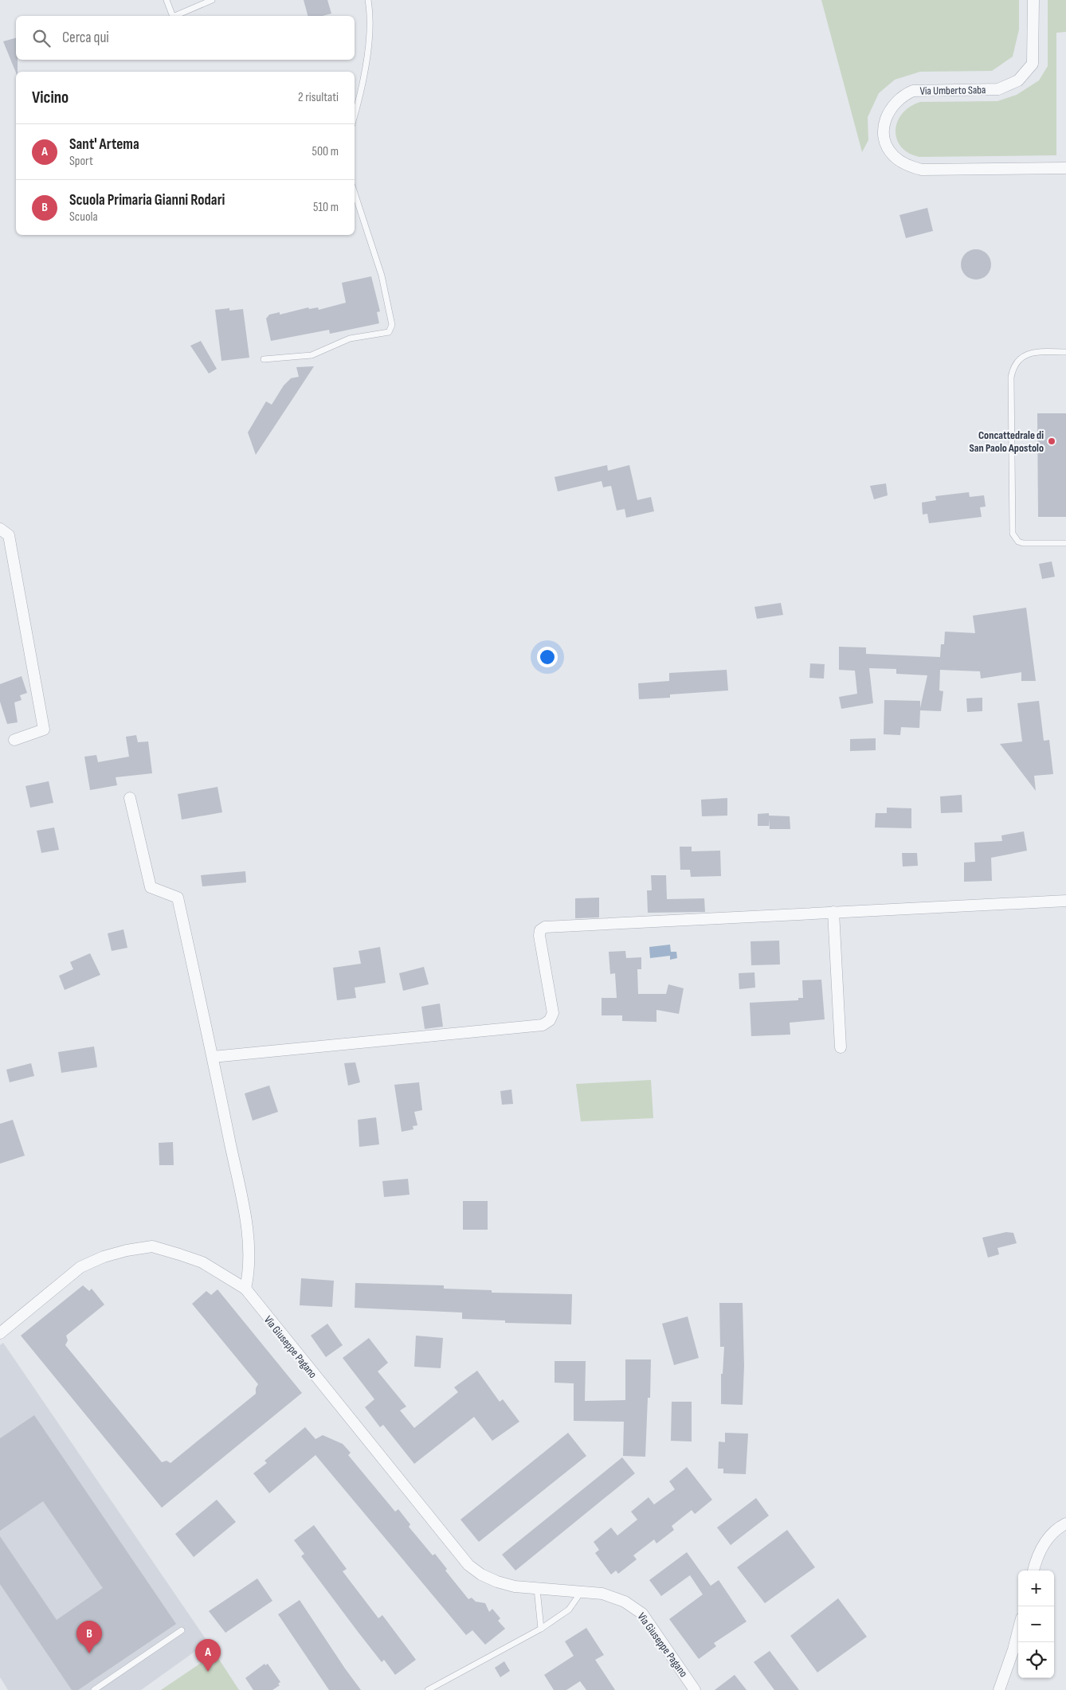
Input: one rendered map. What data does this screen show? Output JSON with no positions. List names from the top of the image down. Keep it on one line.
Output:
{"streets":{"street":["Via Umberto Saba","Via Giuseppe Pagano"]},"places":["Concattedrale di San Paolo Apostolo"],"page":{"search":"Cerca qui","heading":["Vicino","2 risultati"],"list":[{"mark":"A","name":"Sant' Artema","note":"Sport","value":"500 m"},{"mark":"B","name":"Scuola Primaria Gianni Rodari","note":"Scuola","value":"510 m"}],"map_buttons":["+","−"],"pins":["B","A"]}}
